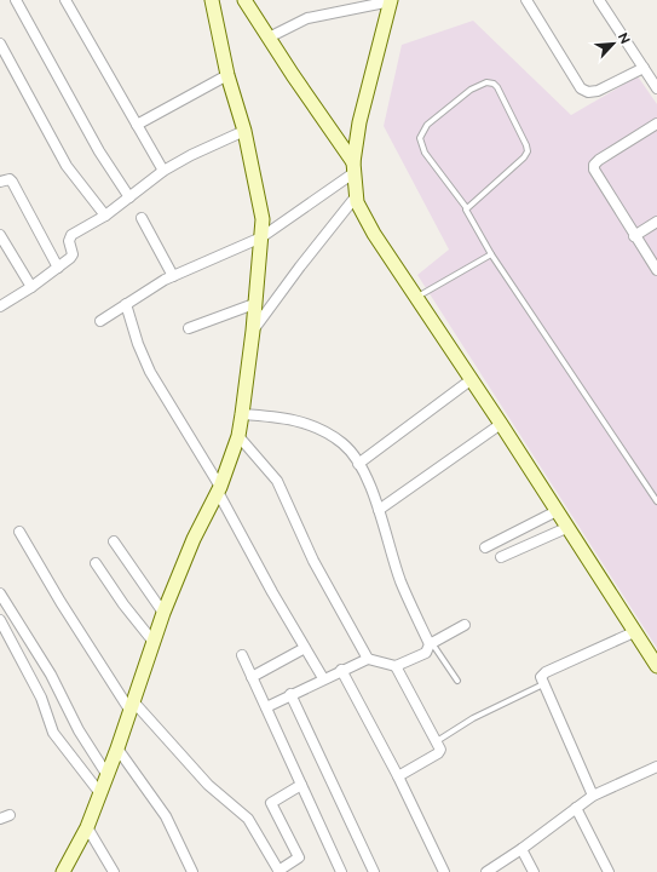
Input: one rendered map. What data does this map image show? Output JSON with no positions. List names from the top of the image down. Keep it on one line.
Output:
{"north":"top right"}
